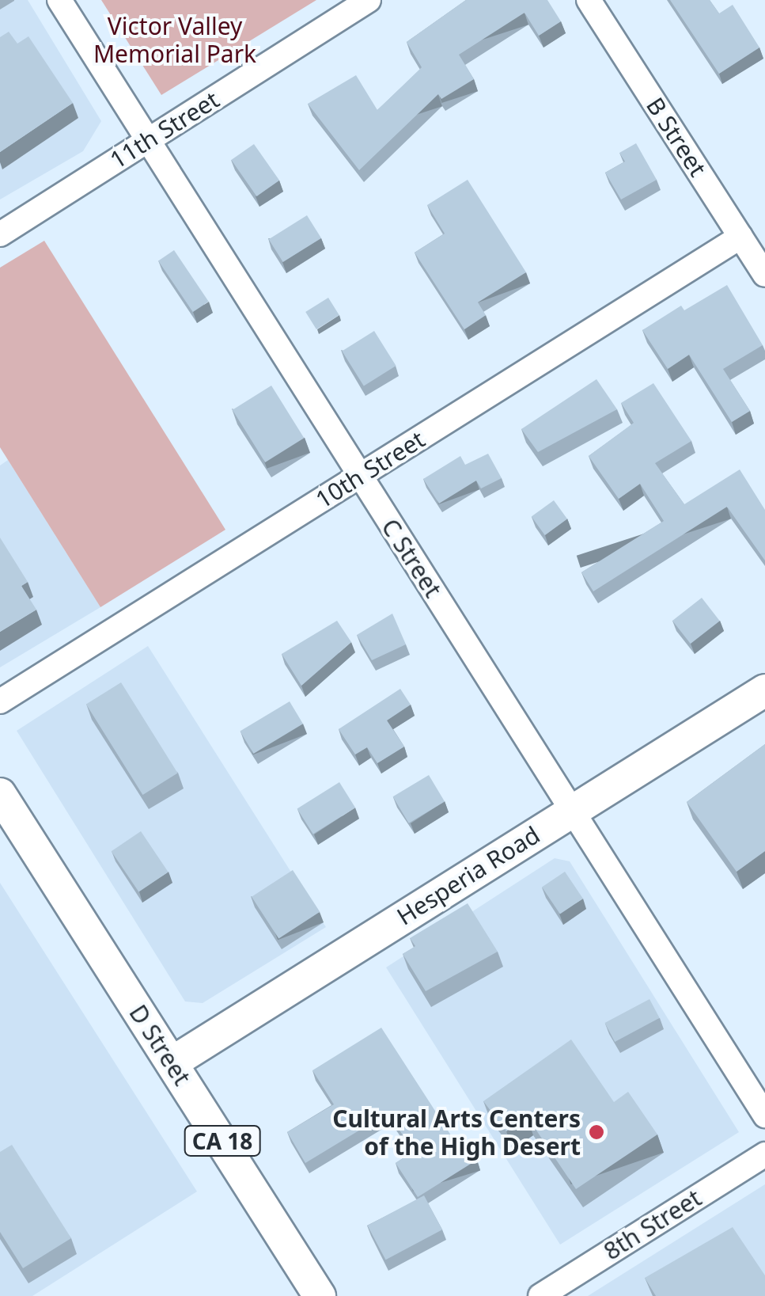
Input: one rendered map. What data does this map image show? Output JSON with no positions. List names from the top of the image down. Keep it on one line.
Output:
{"streets":{"main road":["Hesperia Road","D Street","CA 18"],"street":["11th Street","B Street","10th Street","C Street","8th Street"]},"crossings":[["11th Street","C Street"],["B Street","10th Street"],["10th Street","C Street"],["C Street","Hesperia Road"],["Hesperia Road","D Street"]],"parks":["Victor Valley Memorial Park"],"places":["Cultural Arts Centers of the High Desert"]}
